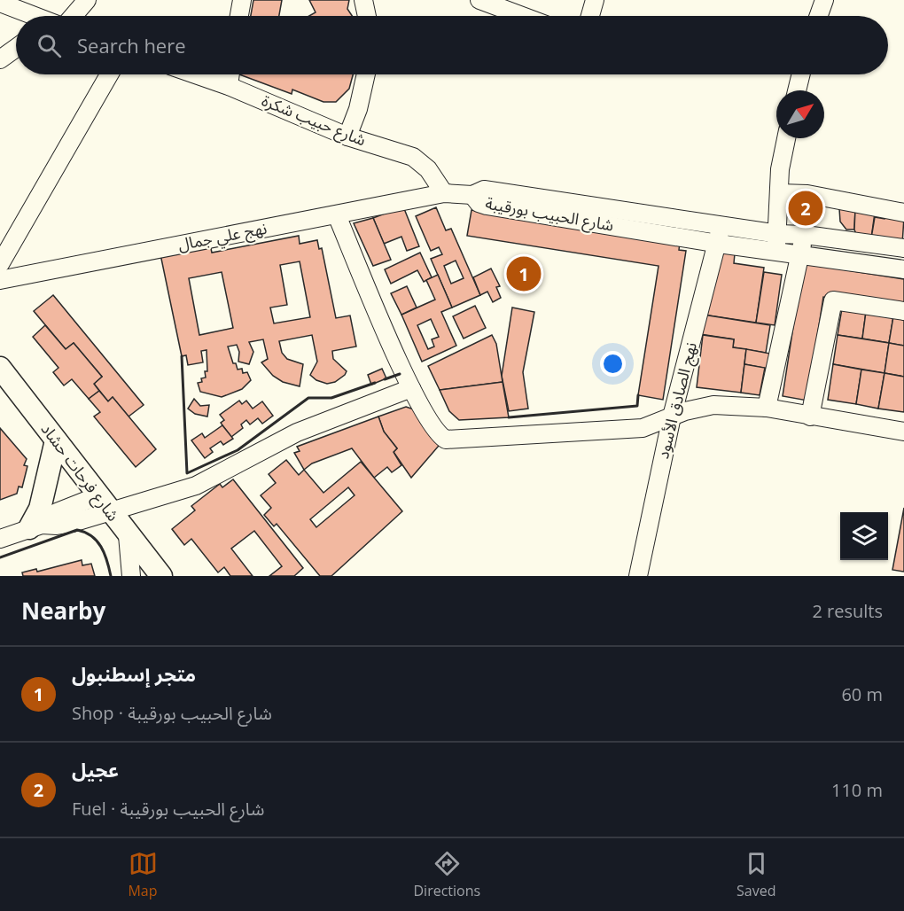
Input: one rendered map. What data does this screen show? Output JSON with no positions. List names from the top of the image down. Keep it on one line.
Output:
{"streets":{"main road":["شارع فرحات حشاد"],"street":["شارع حبيب شكرة","شارع الحبيب بورقيبة","نهج علي جمال","نهج الصادق الأسود"]},"crossings":[["شارع حبيب شكرة","نهج علي جمال"],["شارع الحبيب بورقيبة","نهج علي جمال"],["شارع الحبيب بورقيبة","نهج الصادق الأسود"]],"north":"top right","page":{"search":"Search here","pins":["2","1"],"heading":["Nearby","2 results"],"list":[{"mark":"1","name":"متجر إسطنبول","note":"Shop · شارع الحبيب بورقيبة","value":"60 m"},{"mark":"2","name":"عجيل","note":"Fuel · شارع الحبيب بورقيبة","value":"110 m"}],"nav":["Map","Directions","Saved"]}}
